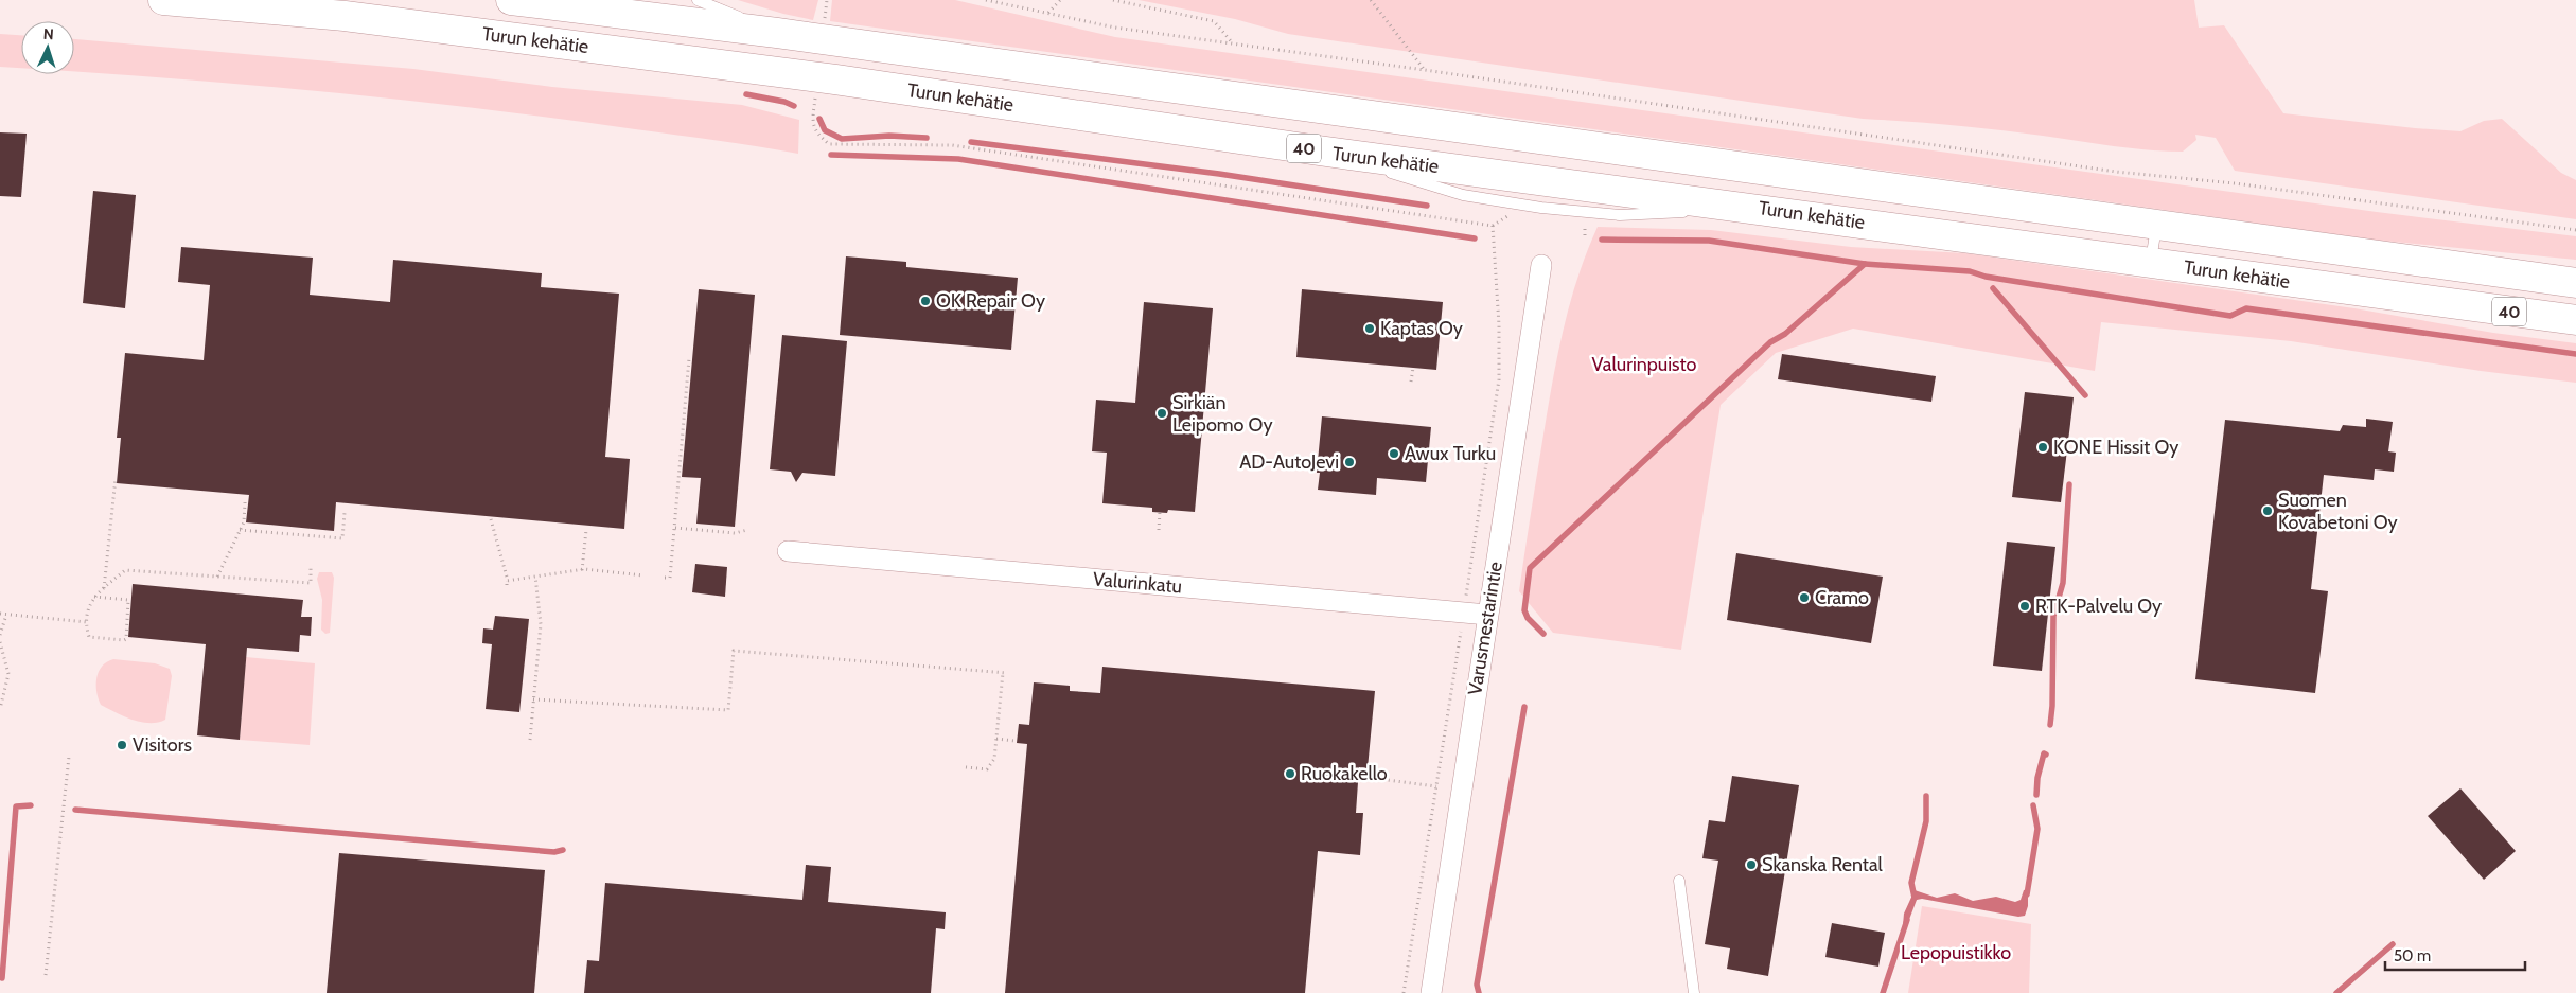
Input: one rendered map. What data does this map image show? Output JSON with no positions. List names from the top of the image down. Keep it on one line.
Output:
{"streets":{"highway":["Turun kehätie","40"],"street":["Valurinkatu","Varusmestarintie"]},"crossings":[["Valurinkatu","Varusmestarintie"]],"parks":["Valurinpuisto","Lepopuistikko"],"places":["OK Repair Oy","Kaptas Oy","Sirkiän Leipomo Oy","KONE Hissit Oy","Awux Turku","AD-AutoJevi","Suomen Kovabetoni Oy","Cramo","RTK-Palvelu Oy","Visitors","Ruokakello","Skanska Rental"],"scale_bar":"50 m","north":"top"}
